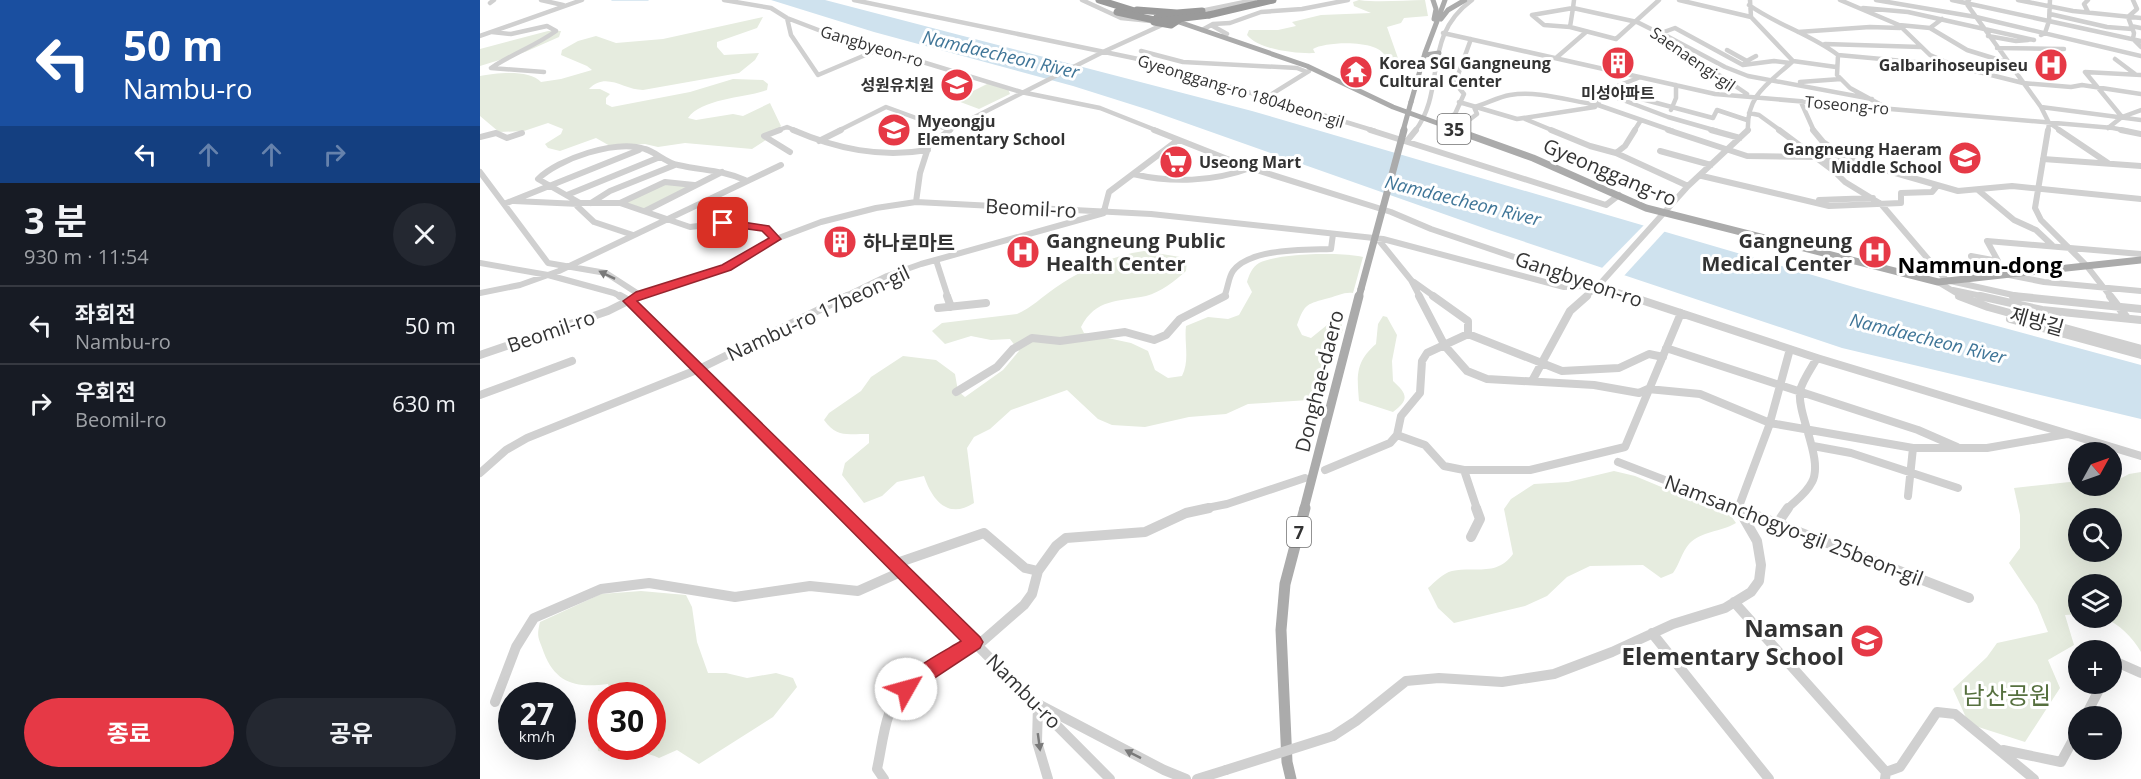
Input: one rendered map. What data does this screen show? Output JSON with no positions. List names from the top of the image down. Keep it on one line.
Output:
{"streets":{"highway":["35"],"main road":["Gyeonggang-ro","Donghae-daero","7"],"street":["Gangbyeon-ro","Saenaengi-gil","Gyeonggang-ro 1804beon-gil","Toseong-ro","Beomil-ro","Nambu-ro 17beon-gil","제방길","Namsanchogyo-gil 25beon-gil","Nambu-ro"]},"crossings":[["Gangbyeon-ro","Beomil-ro"],["Saenaengi-gil","Toseong-ro"],["Gyeonggang-ro 1804beon-gil","Gyeonggang-ro"],["35","Gyeonggang-ro"],["Gyeonggang-ro","제방길"],["Beomil-ro","Nambu-ro 17beon-gil"],["Beomil-ro","Nambu-ro"],["Nambu-ro 17beon-gil","Nambu-ro"]],"districts":["Nammun-dong"],"water":["Namdaecheon River"],"parks":["남산공원"],"places":{"building":["미성아파트","하나로마트"],"hospital":["Galbarihoseupiseu","Gangneung Public Health Center","Gangneung Medical Center"],"temple":["Korea SGI Gangneung Cultural Center"],"school or university":["성원유치원","Myeongju Elementary School","Gangneung Haeram Middle School","Namsan Elementary School"],"supermarket":["Useong Mart"]},"north":"top right","page":{"turn":["50 m","Nambu-ro"],"heading":["3 분","930 m · 11:54"],"list":[{"name":"좌회전","note":"Nambu-ro","value":"50 m"},{"name":"우회전","note":"Beomil-ro","value":"630 m"}],"map_buttons":["+","−"],"speed":"27 km/h","limit":"30","buttons":["종료","공유"]}}
